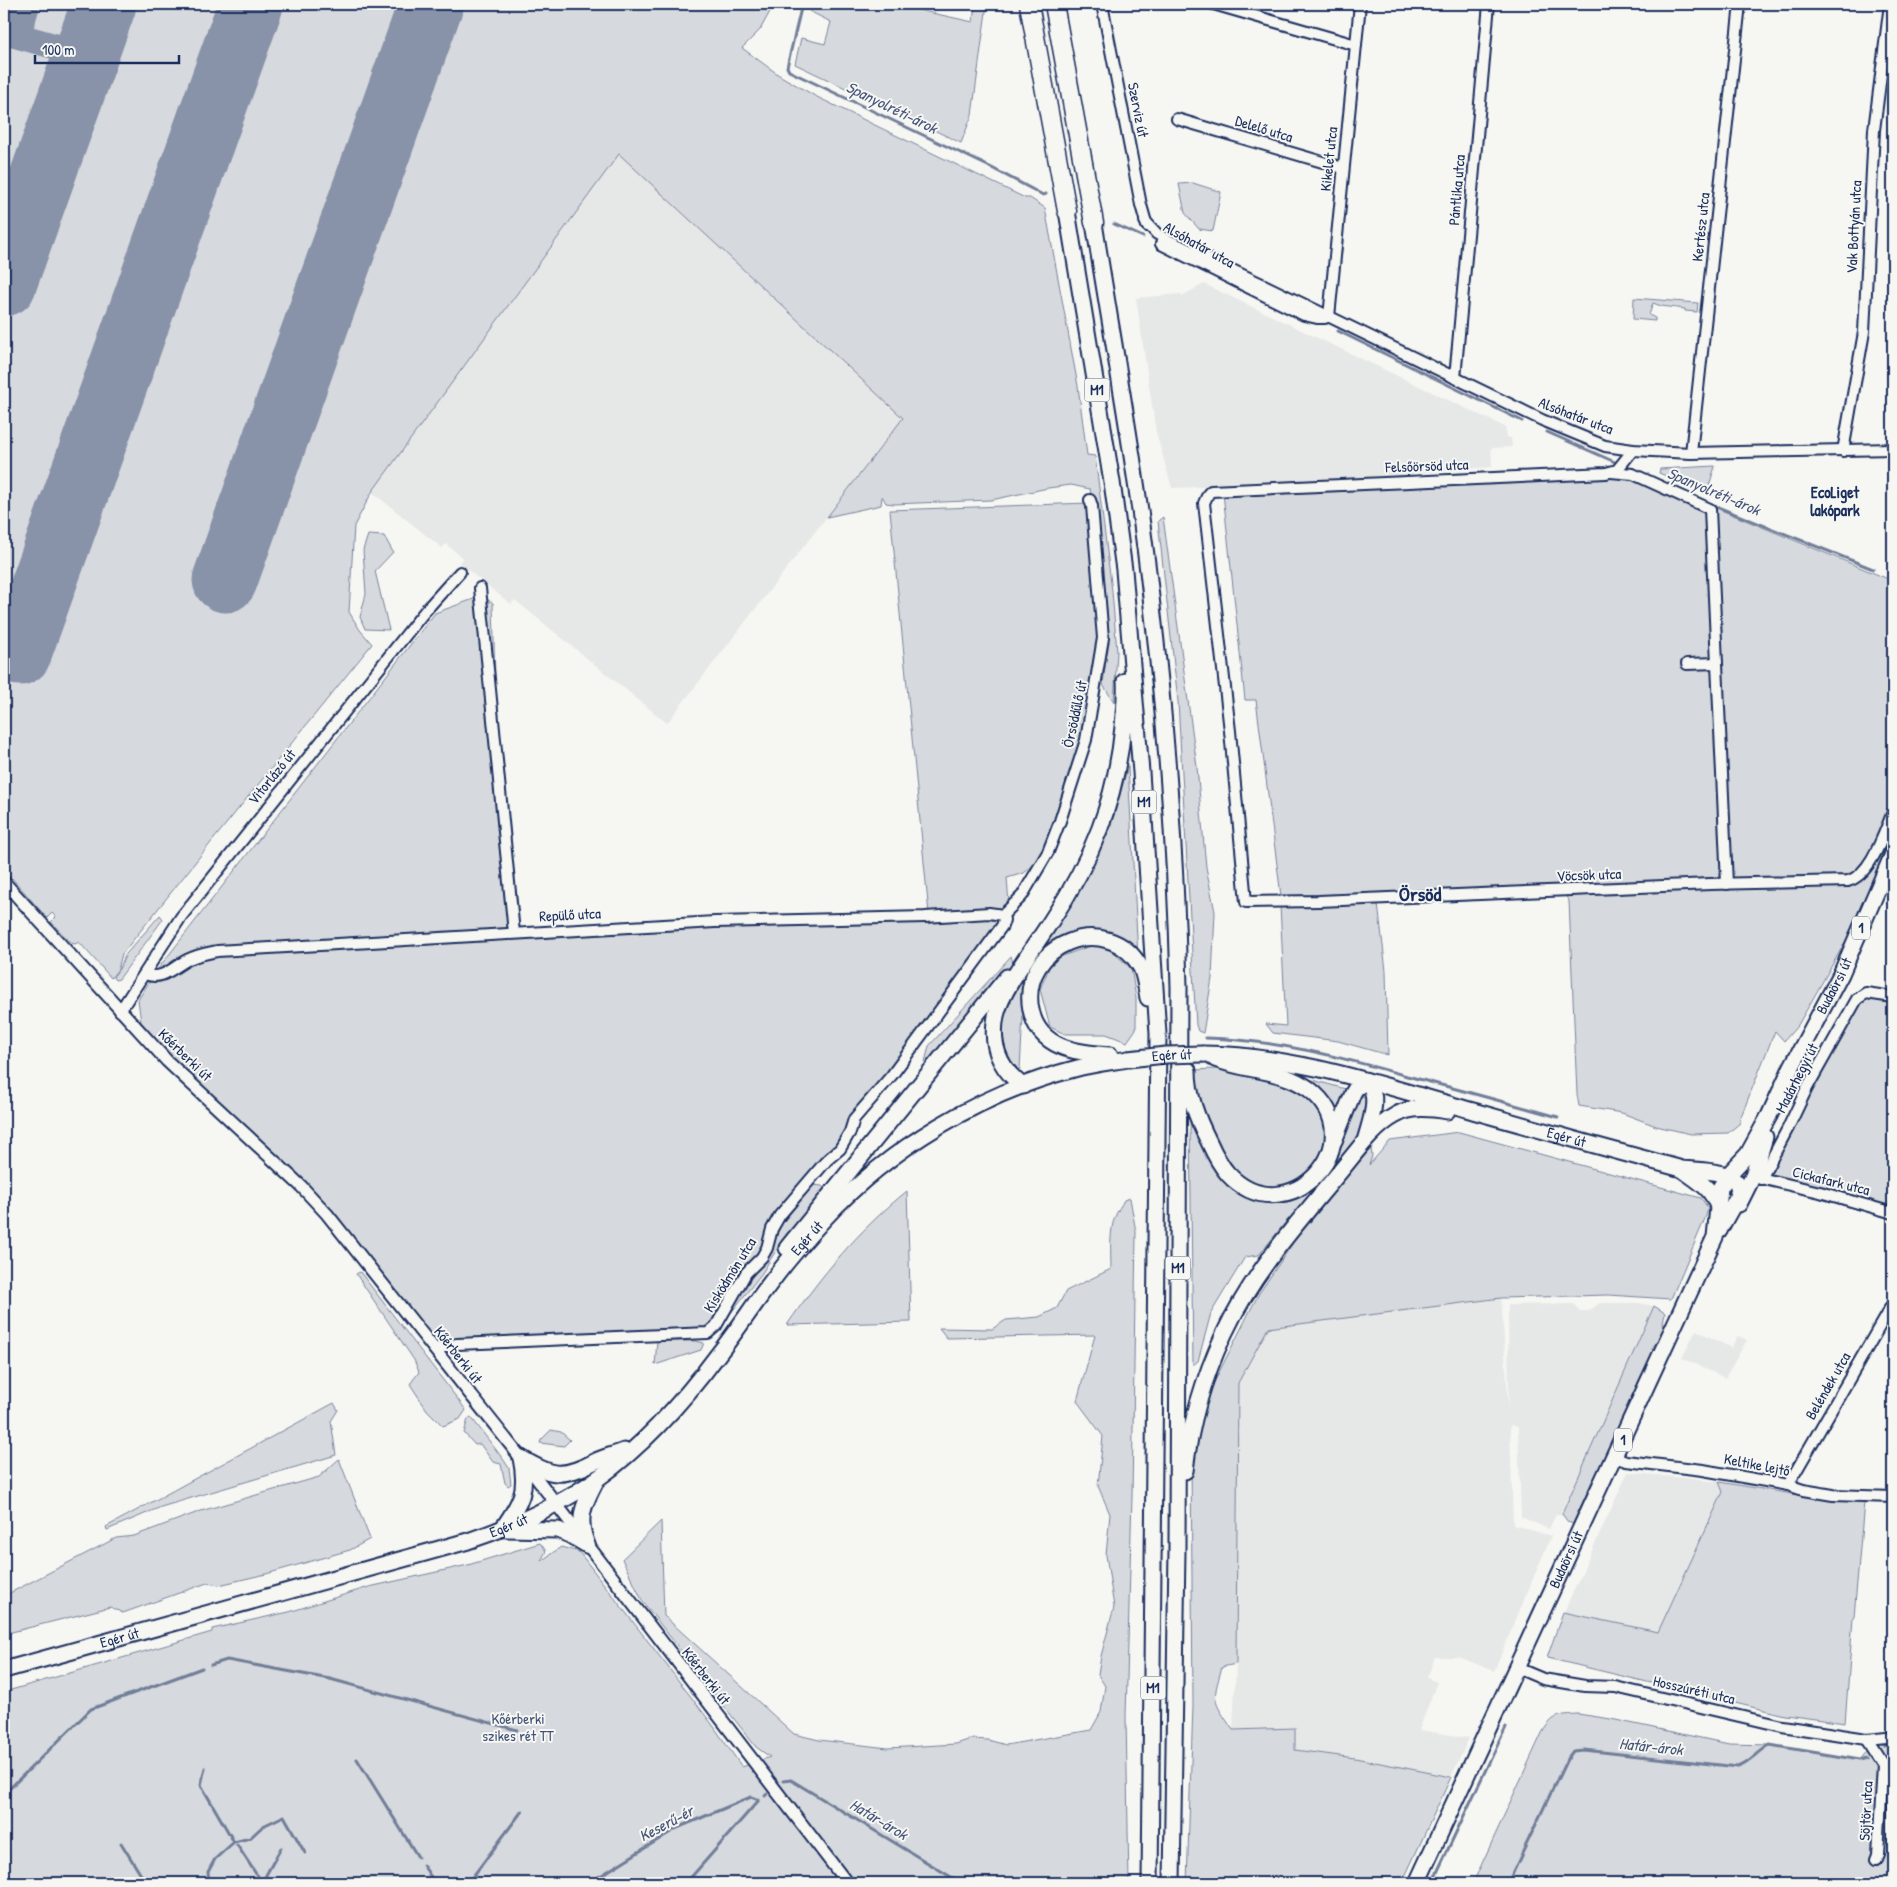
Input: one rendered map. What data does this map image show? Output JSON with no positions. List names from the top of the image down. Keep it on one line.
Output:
{"streets":{"highway":["M1"],"main road":["1","Budaörsi út","Egér út"],"street":["Szerviz út","Delelő utca","Kikelet utca","Pántlika utca","Kertész utca","Vak Bottyán utca","Alsóhatár utca","Felsőörsöd utca","Örsöddűlő út","Vitorlázó út","Vöcsök utca","Repülő utca","Kőérberki út","Madárhegyi út","Cickafark utca","Kisködmön utca","Beléndek utca","Keltike lejtő","Hosszúréti utca","Söjtör utca"]},"crossings":[["Szerviz út","Alsóhatár utca"],["Delelő utca","Kikelet utca"],["Kikelet utca","Alsóhatár utca"],["Pántlika utca","Alsóhatár utca"],["Kertész utca","Alsóhatár utca"],["Vak Bottyán utca","Alsóhatár utca"],["Felsőörsöd utca","Vöcsök utca"],["Örsöddűlő út","Repülő utca"],["Örsöddűlő út","Kisködmön utca"],["Vitorlázó út","Repülő utca"],["Vitorlázó út","Kőérberki út"],["Repülő utca","Kisködmön utca"],["Budaörsi út","Egér út"],["Budaörsi út","Madárhegyi út"],["Budaörsi út","Cickafark utca"],["Budaörsi út","Keltike lejtő"],["Budaörsi út","Hosszúréti utca"],["Kőérberki út","Egér út"],["Kőérberki út","Kisködmön utca"],["Madárhegyi út","Cickafark utca"],["Beléndek utca","Keltike lejtő"]],"districts":["EcoLiget lakópark","Örsöd"],"water":["Spanyolréti-árok","Határ-árok","Keserű-ér"],"parks":["Kőérberki szikes rét TT"],"scale_bar":"100 m"}
